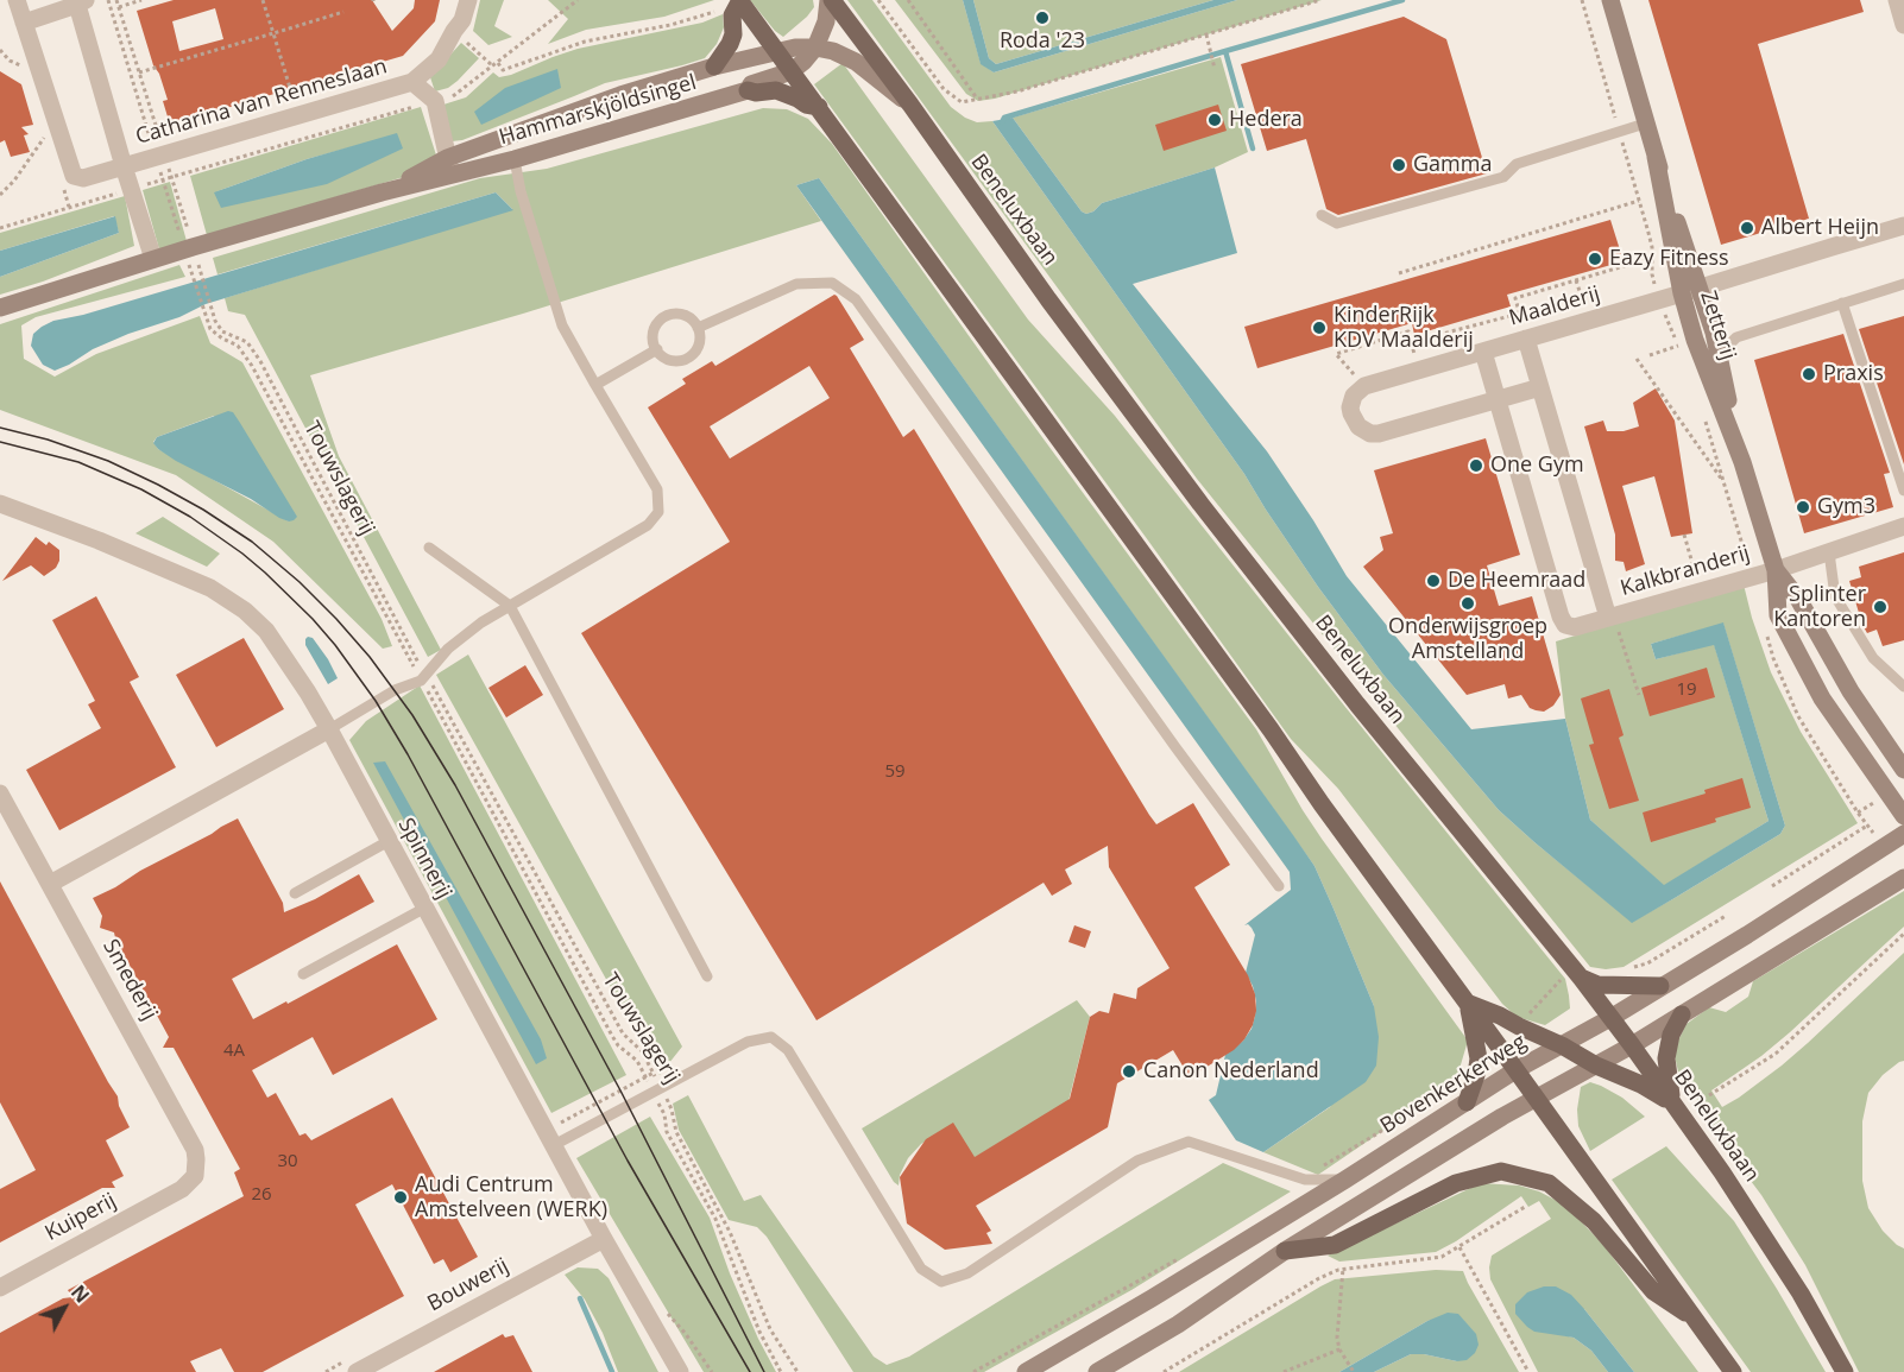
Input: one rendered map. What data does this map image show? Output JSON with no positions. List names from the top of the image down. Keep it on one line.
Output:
{"streets":{"main road":["Beneluxbaan"],"street":["Catharina van Renneslaan","Hammarskjöldsingel","Maalderij","Zetterij","Kalkbranderij","Spinnerij","Smederij","Bovenkerkerweg","Kuiperij","Bouwerij"],"path":["Touwslagerij"]},"crossings":[["Catharina van Renneslaan","Touwslagerij"],["Hammarskjöldsingel","Beneluxbaan"],["Hammarskjöldsingel","Touwslagerij"],["Beneluxbaan","Bovenkerkerweg"],["Maalderij","Zetterij"],["Maalderij","Kalkbranderij"],["Zetterij","Kalkbranderij"],["Spinnerij","Bouwerij"],["Smederij","Kuiperij"]],"places":["Roda '23","Hedera","Gamma","Albert Heijn","Eazy Fitness","KinderRijk KDV Maalderij","Praxis","One Gym","Gym3","De Heemraad","Onderwijsgroep Amstelland","Splinter Kantoren","Canon Nederland","Audi Centrum Amstelveen (WERK)"],"house_numbers":["19","59","4A","30","26"],"north":"top right"}
